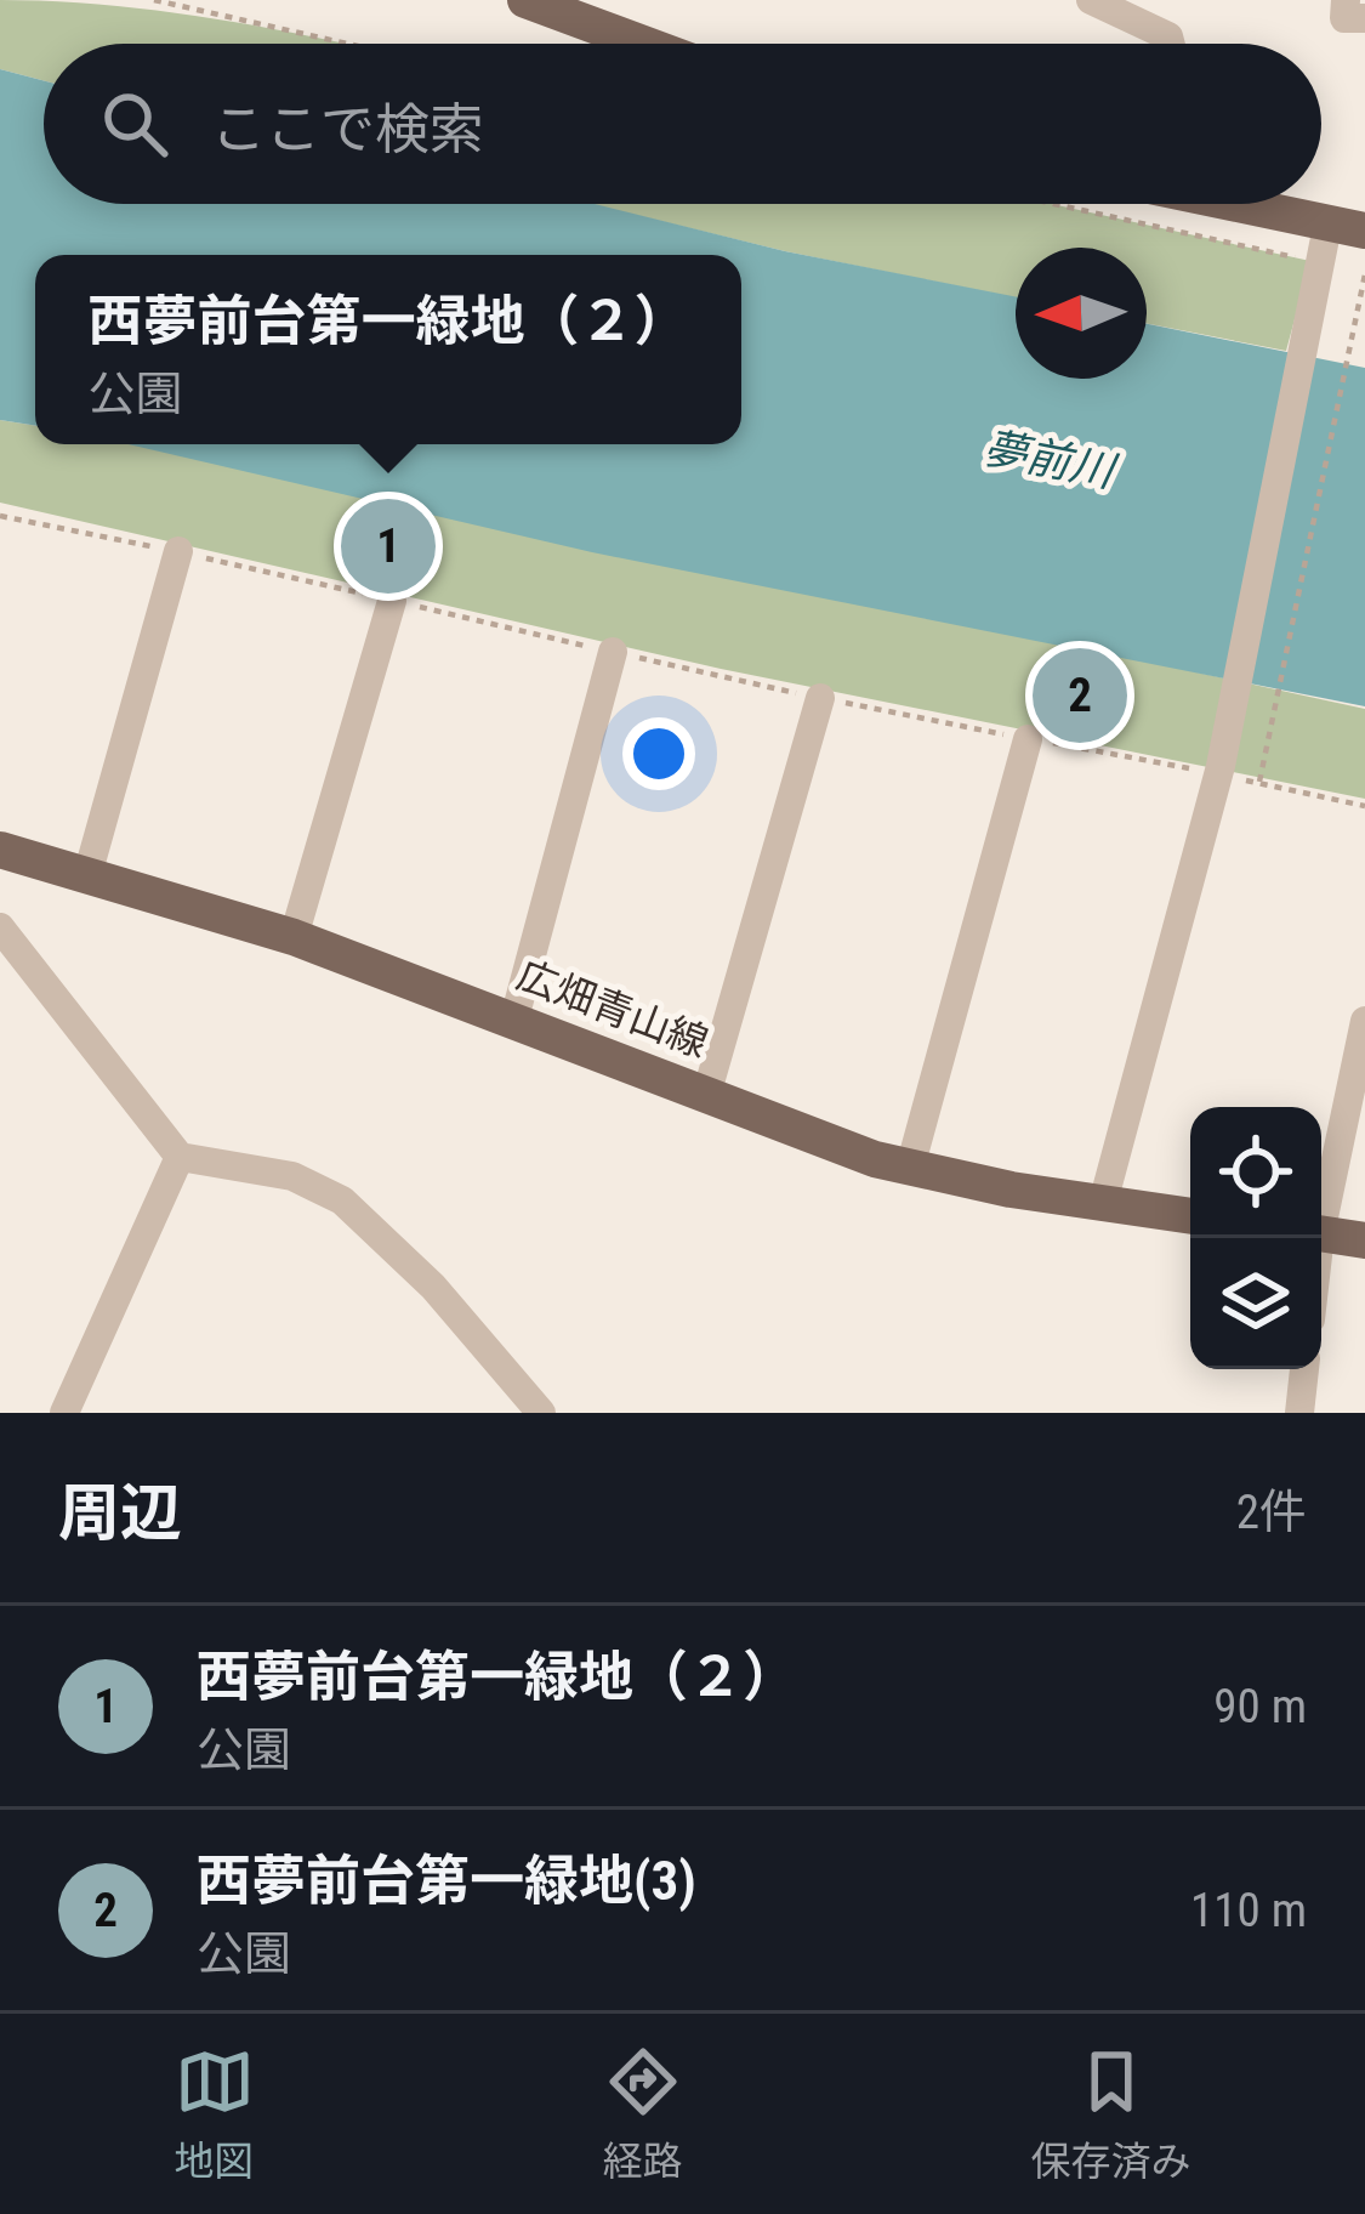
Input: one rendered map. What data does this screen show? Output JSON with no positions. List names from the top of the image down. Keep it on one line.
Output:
{"streets":{"main road":["広畑青山線"]},"water":["夢前川"],"north":"left","page":{"search":"ここで検索","popup":["西夢前台第一緑地（２）","公園"],"pins":["1","2"],"heading":["周辺","2件"],"list":[{"mark":"1","name":"西夢前台第一緑地（２）","note":"公園","value":"90 m"},{"mark":"2","name":"西夢前台第一緑地(3)","note":"公園","value":"110 m"}],"nav":["地図","経路","保存済み"]}}
